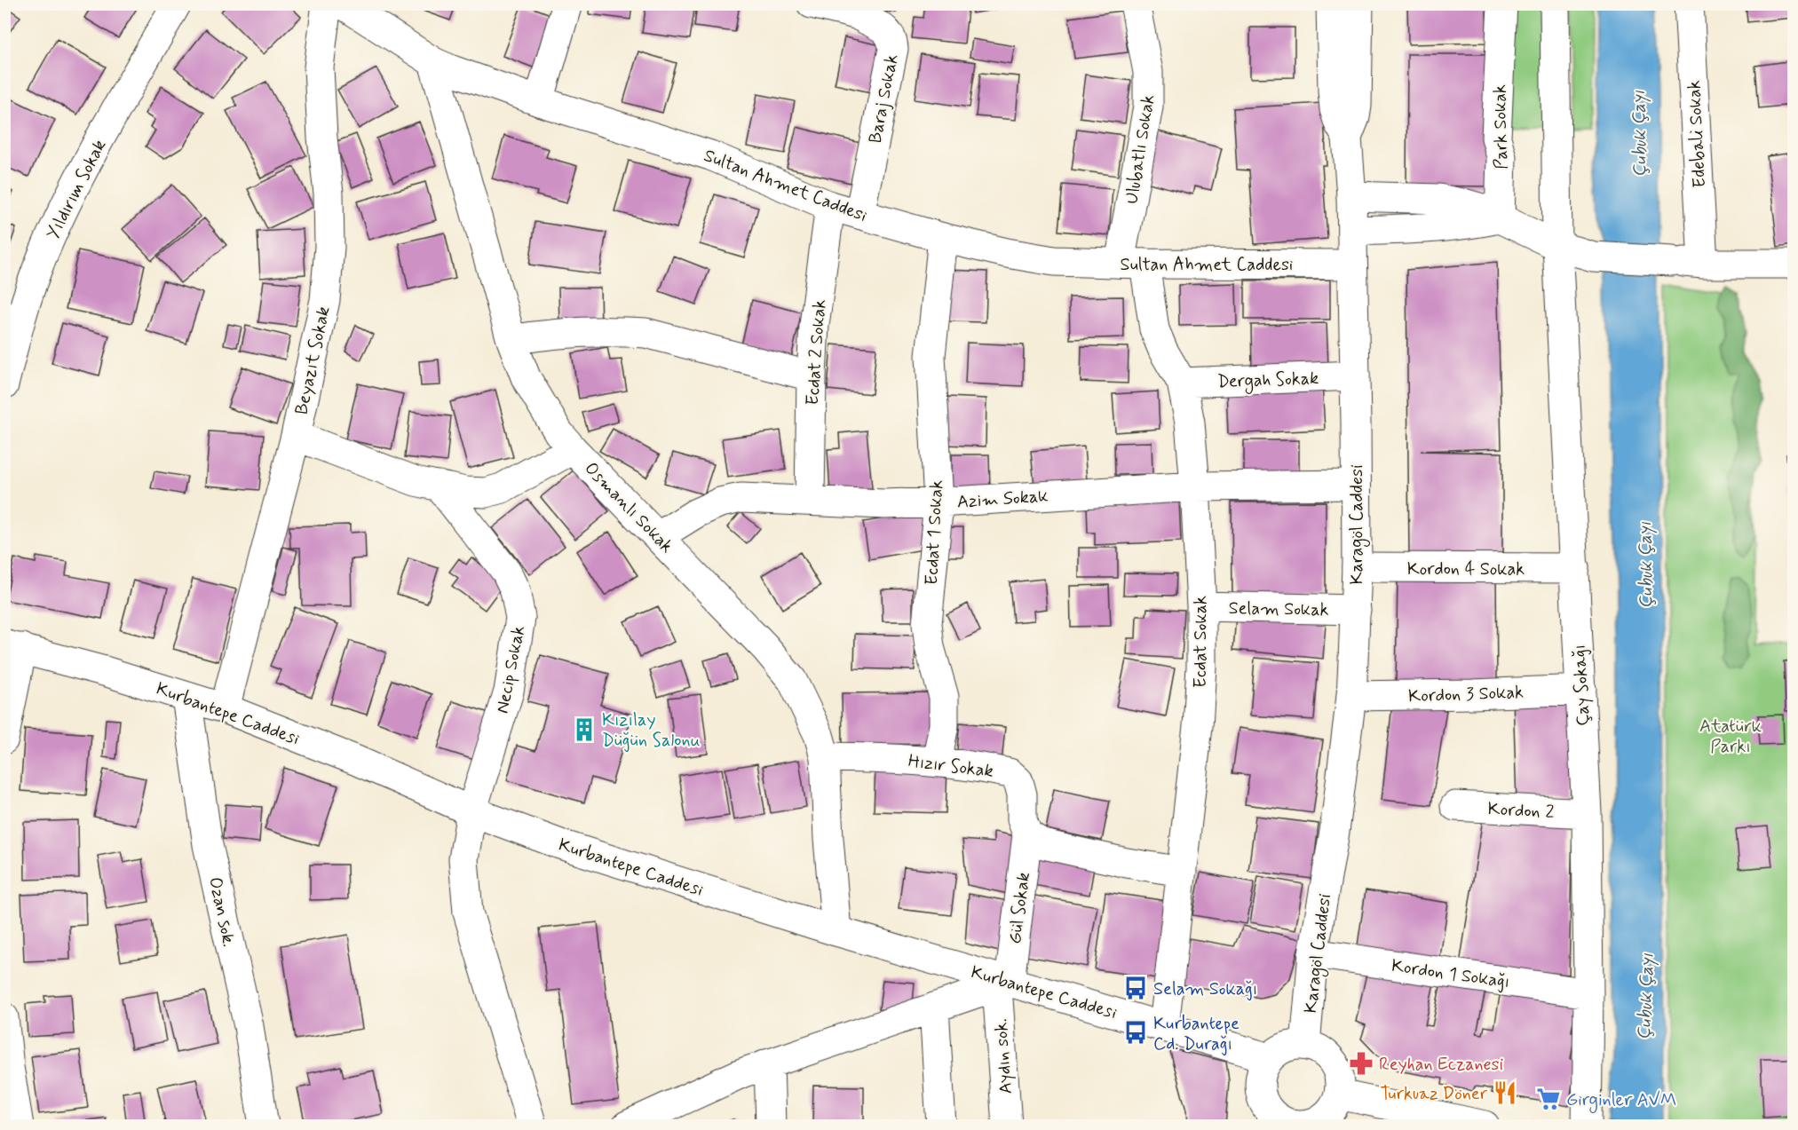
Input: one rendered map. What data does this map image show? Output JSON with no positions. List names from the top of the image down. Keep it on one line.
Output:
{"streets":{"street":["Baraj Sokak","Park Sokak","Edebali Sokak","Ulubatlı Sokak","Sultan Ahmet Caddesi","Yıldırım Sokak","Ecdat 2 Sokak","Beyazıt Sokak","Dergah Sokak","Azim Sokak","Osmanlı Sokak","Karagöl Caddesi","Ecdat 1 Sokak","Kordon 4 Sokak","Selam Sokak","Ecdat Sokak","Necip Sokak","Çay Sokağı","Kordon 3 Sokak","Kurbantepe Caddesi","Hızır Sokak","Kordon 2","Gül Sokak","Ozan sok.","Kordon 1 Sokağı","Aydın sok."]},"crossings":[["Baraj Sokak","Sultan Ahmet Caddesi"],["Ulubatlı Sokak","Sultan Ahmet Caddesi"],["Ulubatlı Sokak","Ecdat Sokak"],["Sultan Ahmet Caddesi","Ecdat 2 Sokak"],["Sultan Ahmet Caddesi","Osmanlı Sokak"],["Sultan Ahmet Caddesi","Karagöl Caddesi"],["Sultan Ahmet Caddesi","Ecdat 1 Sokak"],["Sultan Ahmet Caddesi","Ecdat Sokak"],["Ecdat 2 Sokak","Azim Sokak"],["Beyazıt Sokak","Kurbantepe Caddesi"],["Dergah Sokak","Karagöl Caddesi"],["Dergah Sokak","Ecdat Sokak"],["Azim Sokak","Osmanlı Sokak"],["Azim Sokak","Karagöl Caddesi"],["Azim Sokak","Ecdat 1 Sokak"],["Azim Sokak","Ecdat Sokak"],["Osmanlı Sokak","Kurbantepe Caddesi"],["Osmanlı Sokak","Hızır Sokak"],["Karagöl Caddesi","Kordon 4 Sokak"],["Karagöl Caddesi","Selam Sokak"],["Karagöl Caddesi","Kordon 3 Sokak"],["Karagöl Caddesi","Kurbantepe Caddesi"],["Karagöl Caddesi","Kordon 1 Sokağı"],["Ecdat 1 Sokak","Hızır Sokak"],["Kordon 4 Sokak","Çay Sokağı"],["Selam Sokak","Ecdat Sokak"],["Ecdat Sokak","Kurbantepe Caddesi"],["Necip Sokak","Kurbantepe Caddesi"],["Çay Sokağı","Kordon 3 Sokak"],["Çay Sokağı","Kordon 2"],["Çay Sokağı","Kordon 1 Sokağı"],["Kurbantepe Caddesi","Gül Sokak"],["Kurbantepe Caddesi","Ozan sok."],["Kurbantepe Caddesi","Aydın sok."],["Hızır Sokak","Gül Sokak"],["Gül Sokak","Aydın sok."]],"water":["Çubuk Çayı"],"parks":["Atatürk Parkı"],"places":{"building":["Kızılay Düğün Salonu"],"bus stop":["Selam Sokağı","Kurbantepe Cd. Durağı"],"pharmacy":["Reyhan Eczanesi"],"restaurant":["Turkuaz Döner"],"supermarket":["Girginler AVM"]}}
